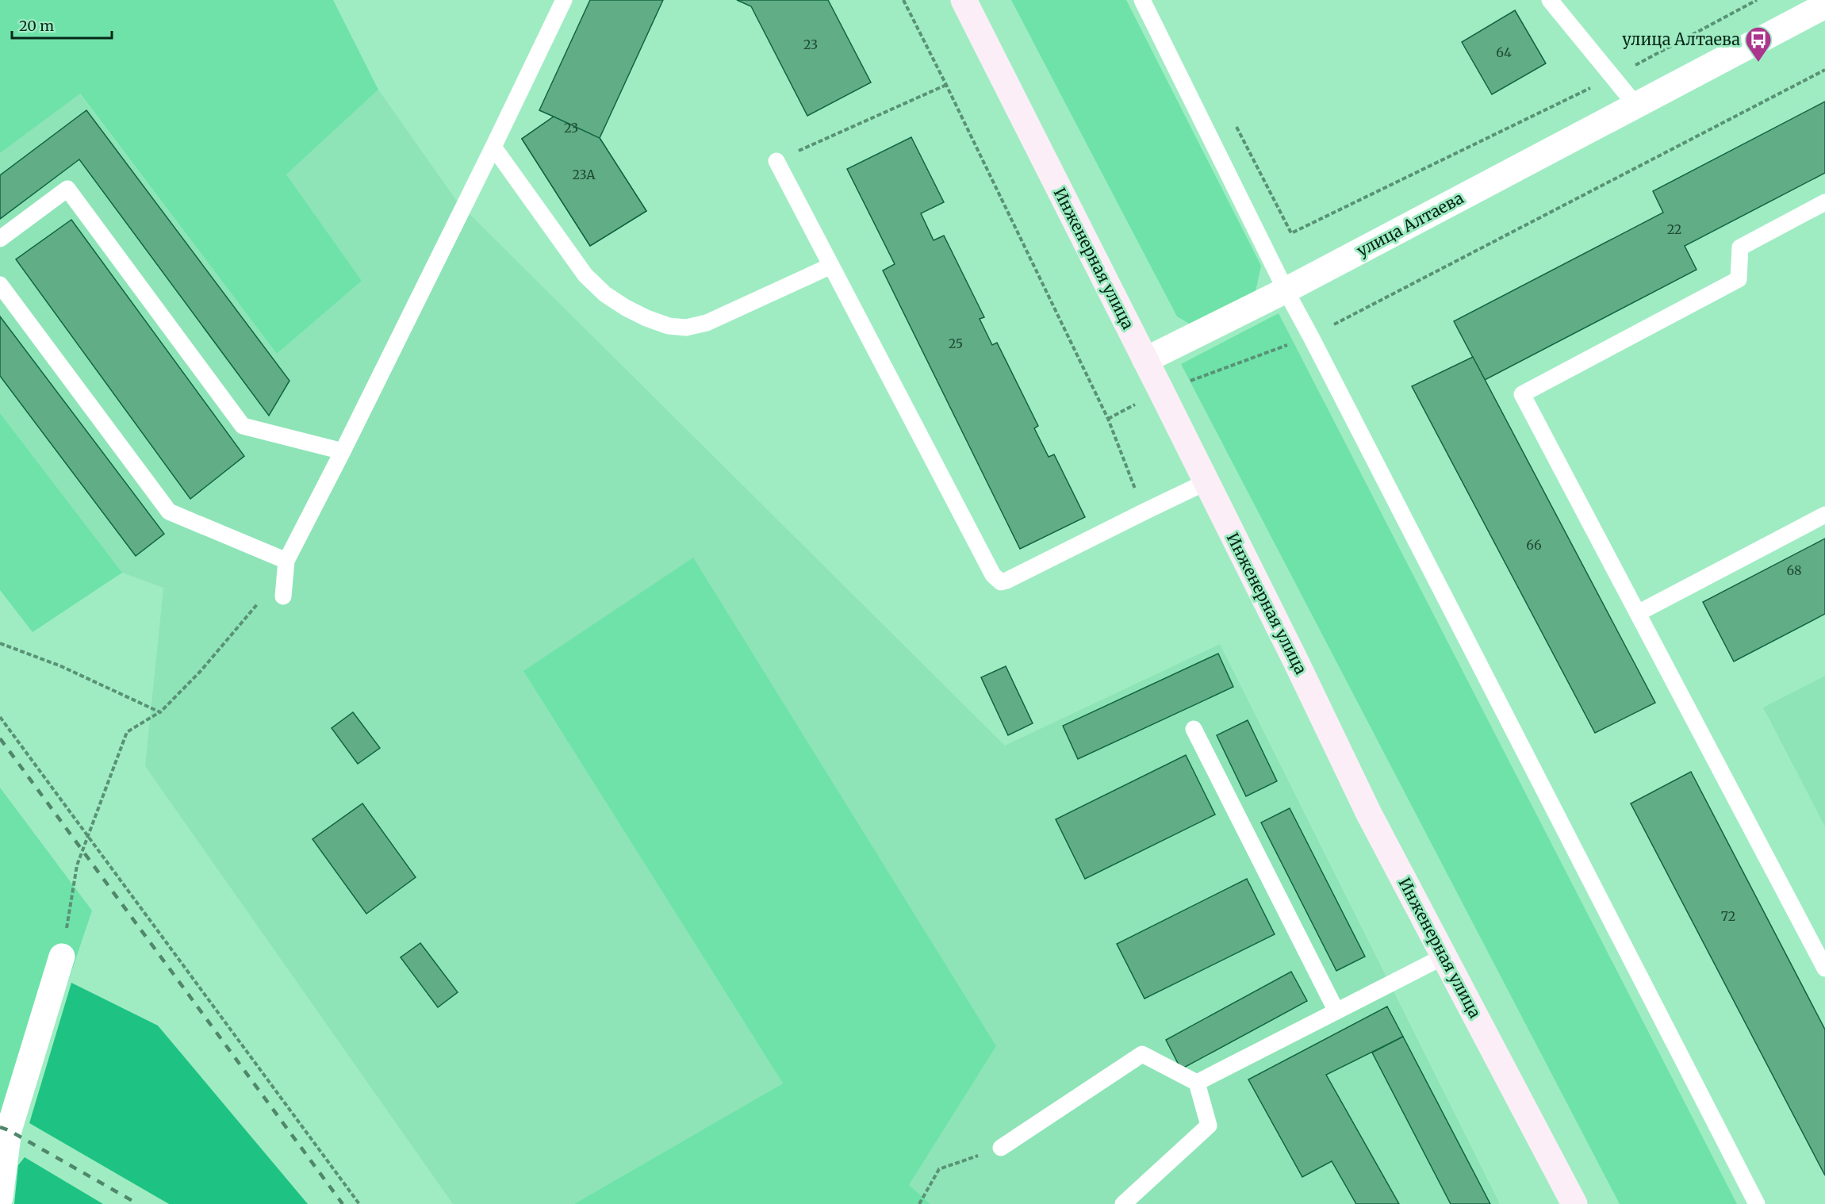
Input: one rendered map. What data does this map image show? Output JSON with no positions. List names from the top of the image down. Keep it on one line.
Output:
{"streets":{"main road":["Инженерная улица"],"street":["улица Алтаева"]},"crossings":[["улица Алтаева","Инженерная улица"]],"places":{"bus stop":["улица Алтаева"]},"house_numbers":["23","64","23","23А","22","25","66","68","72"],"scale_bar":"20 m"}
